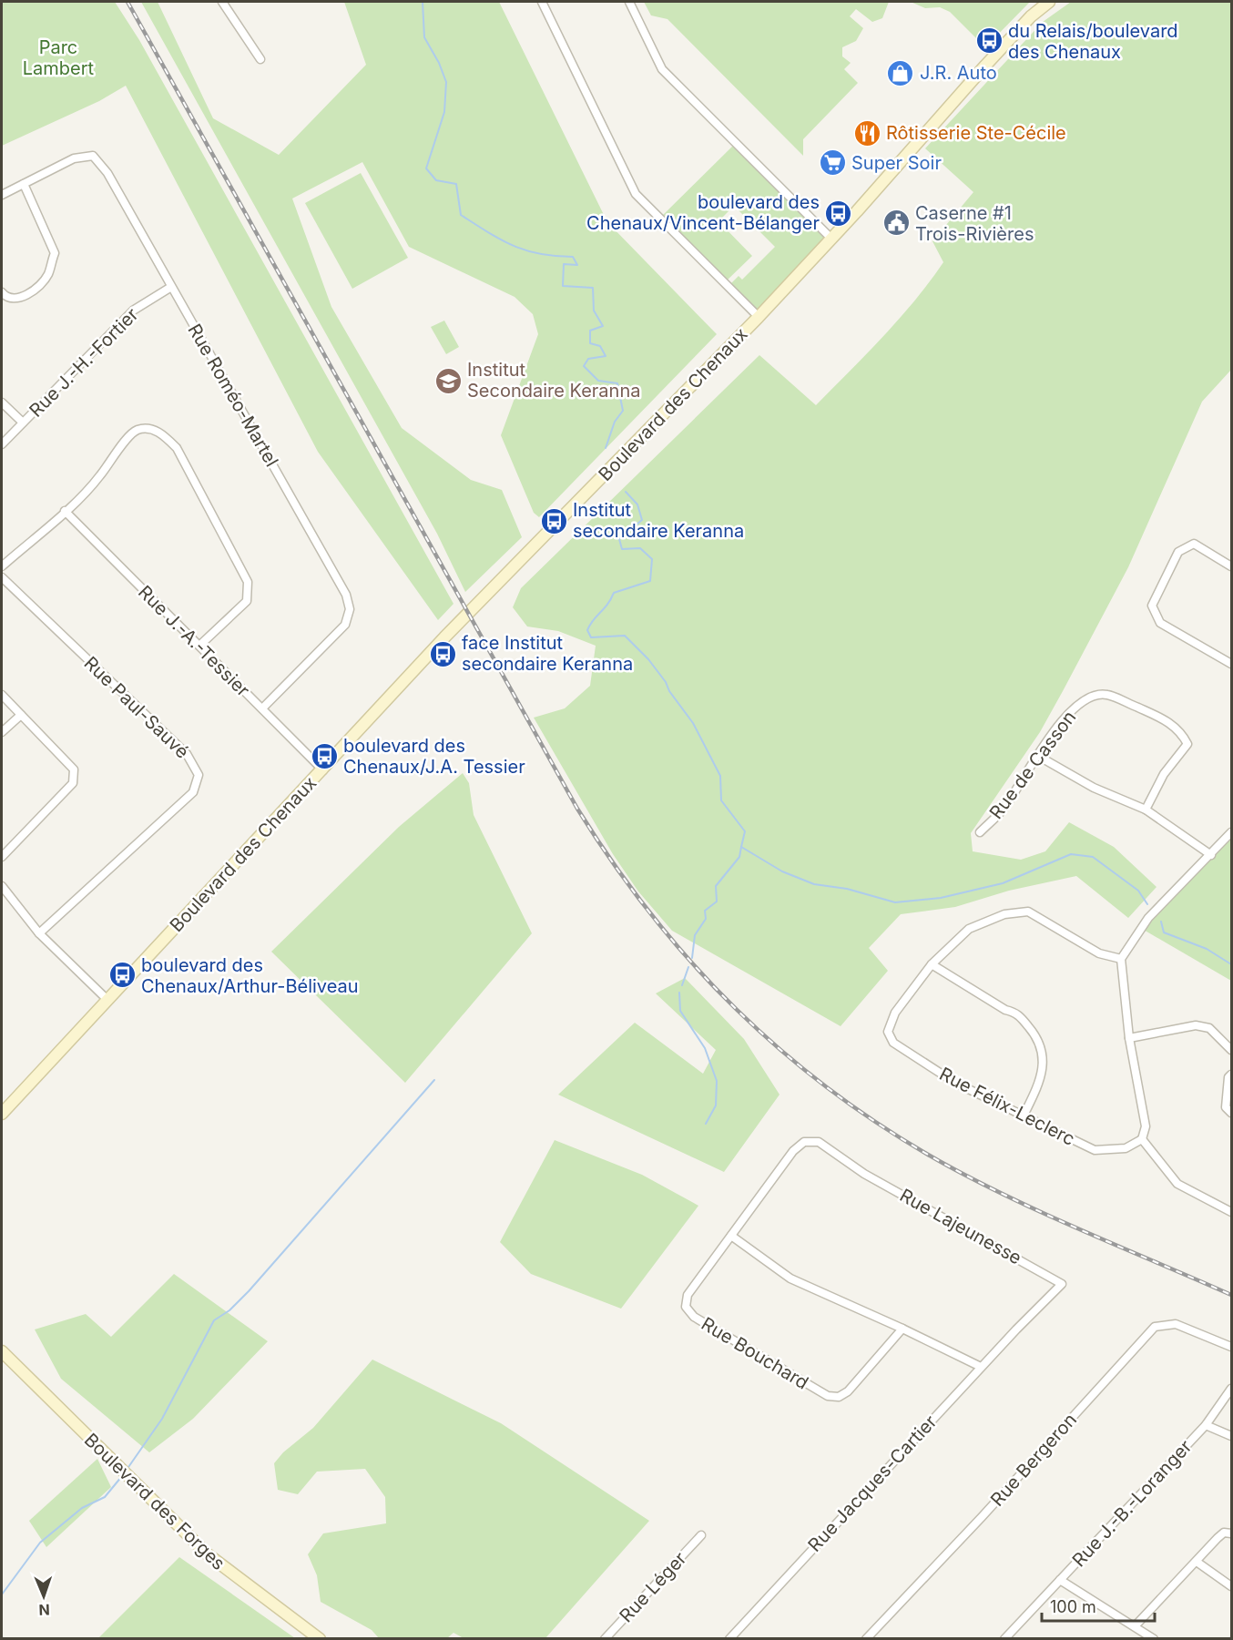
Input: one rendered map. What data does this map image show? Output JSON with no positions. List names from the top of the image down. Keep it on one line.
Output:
{"streets":{"main road":["Boulevard des Chenaux","Boulevard des Forges"],"street":["Rue J.-H.-Fortier","Rue Roméo-Martel","Rue J.-A.-Tessier","Rue Paul-Sauvé","Rue de Casson","Rue Félix-Leclerc","Rue Lajeunesse","Rue Bouchard","Rue Bergeron","Rue Jacques-Cartier","Rue J.-B.-Loranger","Rue Léger"]},"crossings":[["Rue J.-H.-Fortier","Rue Roméo-Martel"],["Rue Roméo-Martel","Rue J.-A.-Tessier"],["Boulevard des Chenaux","Rue J.-A.-Tessier"],["Rue Lajeunesse","Rue Bouchard"],["Rue Lajeunesse","Rue Jacques-Cartier"]],"parks":["Parc Lambert"],"places":{"bus stop":["du Relais/boulevard des Chenaux","boulevard des Chenaux/Vincent-Bélanger","Institut secondaire Keranna","face Institut secondaire Keranna","boulevard des Chenaux/J.A. Tessier","boulevard des Chenaux/Arthur-Béliveau"],"shop":["J.R. Auto"],"restaurant":["Rôtisserie Ste-Cécile"],"supermarket":["Super Soir"],"public building":["Caserne #1 Trois-Rivières"],"school or university":["Institut Secondaire Keranna"]},"scale_bar":"100 m","north":"bottom"}
